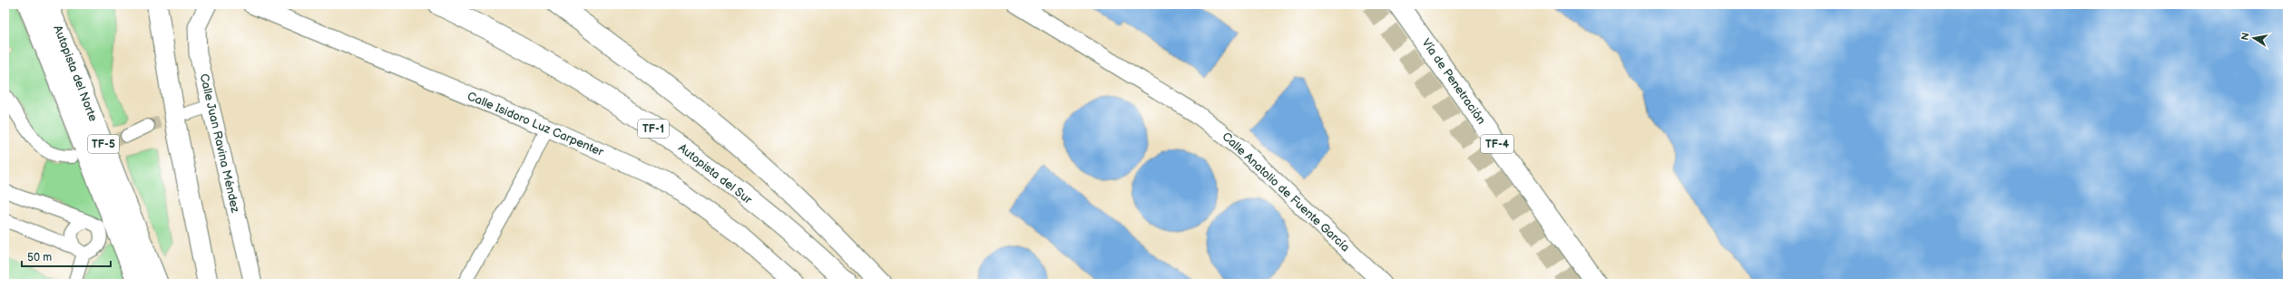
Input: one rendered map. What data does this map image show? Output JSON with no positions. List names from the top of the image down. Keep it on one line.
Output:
{"streets":{"highway":["Autopista del Norte","Vía de Penetración","TF-1","TF-5","TF-4","Autopista del Sur"],"street":["Calle Isidoro Luz Carpenter","Calle Juan Ravina Méndez","Calle Anatolio de Fuente García"]},"scale_bar":"50 m","north":"left"}
